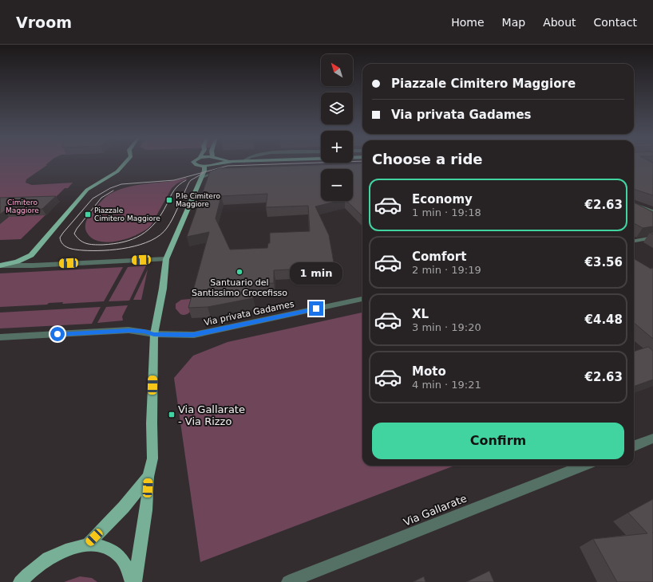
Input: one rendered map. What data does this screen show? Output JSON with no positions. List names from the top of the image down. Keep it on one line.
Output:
{"streets":{"street":["Via privata Gadames","Via Gallarate"]},"parks":["Cimitero Maggiore"],"places":{"transit":["P.le Cimitero Maggiore","Piazzale Cimitero Maggiore","Via Gallarate - Via Rizzo"],"other":["Santuario del Santissimo Crocefisso"]},"north":"top left","page":{"header":"Vroom","nav":["Home","Map","About","Contact"],"map_buttons":["+","−"],"banner":["Piazzale Cimitero Maggiore","Via privata Gadames"],"heading":"Choose a ride","list":[{"name":"Economy","note":"1 min · 19:18","value":"€2.63"},{"name":"Comfort","note":"2 min · 19:19","value":"€3.56"},{"name":"XL","note":"3 min · 19:20","value":"€4.48"},{"name":"Moto","note":"4 min · 19:21","value":"€2.63"}],"bubble":"1 min","buttons":"Confirm"}}
